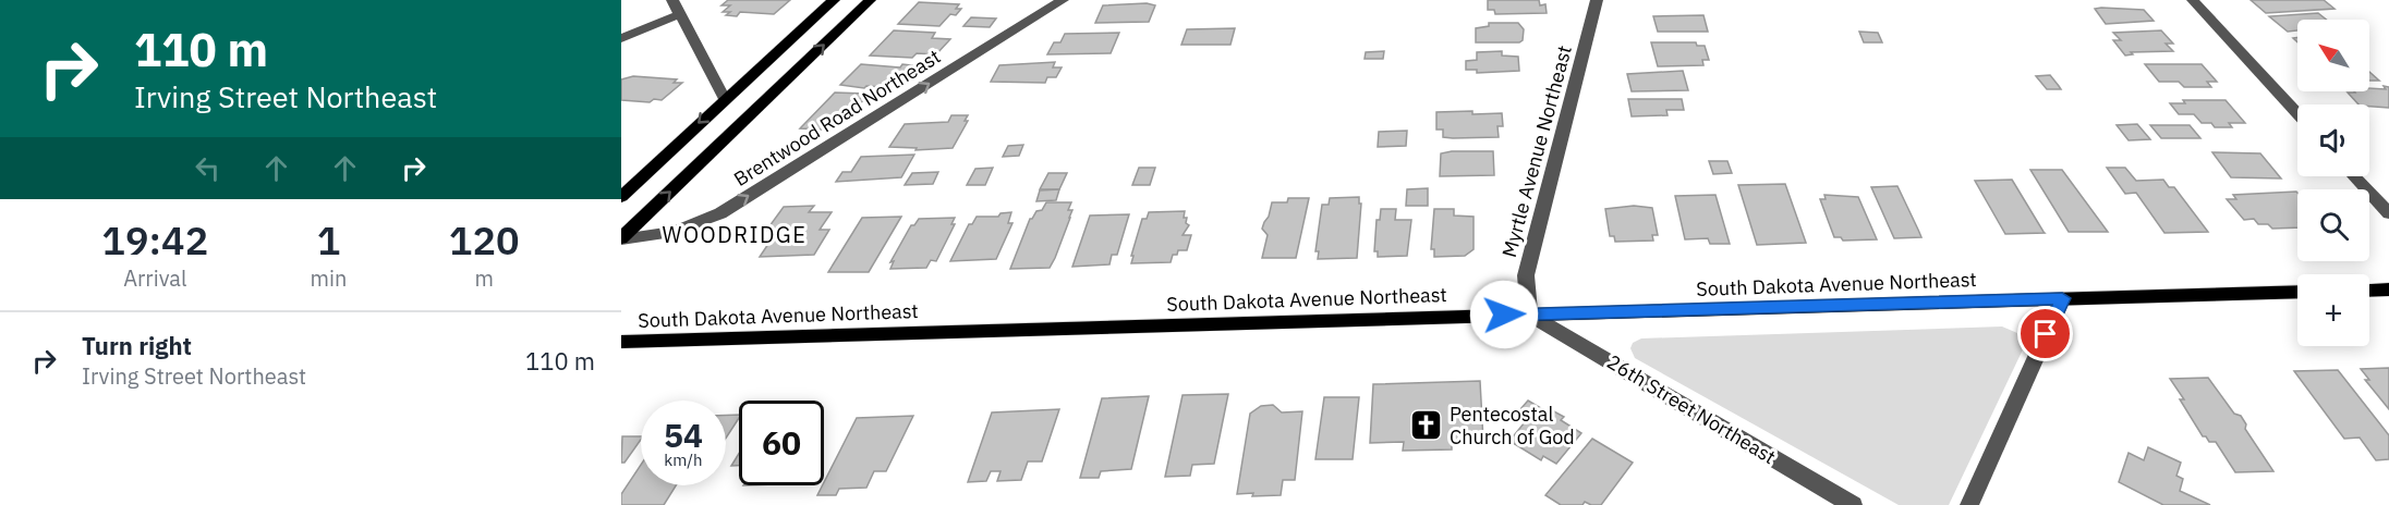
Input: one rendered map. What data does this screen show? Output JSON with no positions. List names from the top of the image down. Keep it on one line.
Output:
{"streets":{"main road":["South Dakota Avenue Northeast"],"street":["Brentwood Road Northeast","Myrtle Avenue Northeast","26th Street Northeast"]},"crossings":[["Myrtle Avenue Northeast","South Dakota Avenue Northeast"],["Myrtle Avenue Northeast","26th Street Northeast"],["South Dakota Avenue Northeast","26th Street Northeast"]],"one_way":["Brentwood Road Northeast"],"districts":["WOODRIDGE"],"places":{"church":["Pentecostal Church of God"]},"north":"top left","page":{"turn":["110 m","Irving Street Northeast"],"map_buttons":"+","eta":["19:42","Arrival","1","min","120","m"],"list":[{"name":"Turn right","note":"Irving Street Northeast","value":"110 m"}],"speed":"54 km/h","limit":"60"}}
